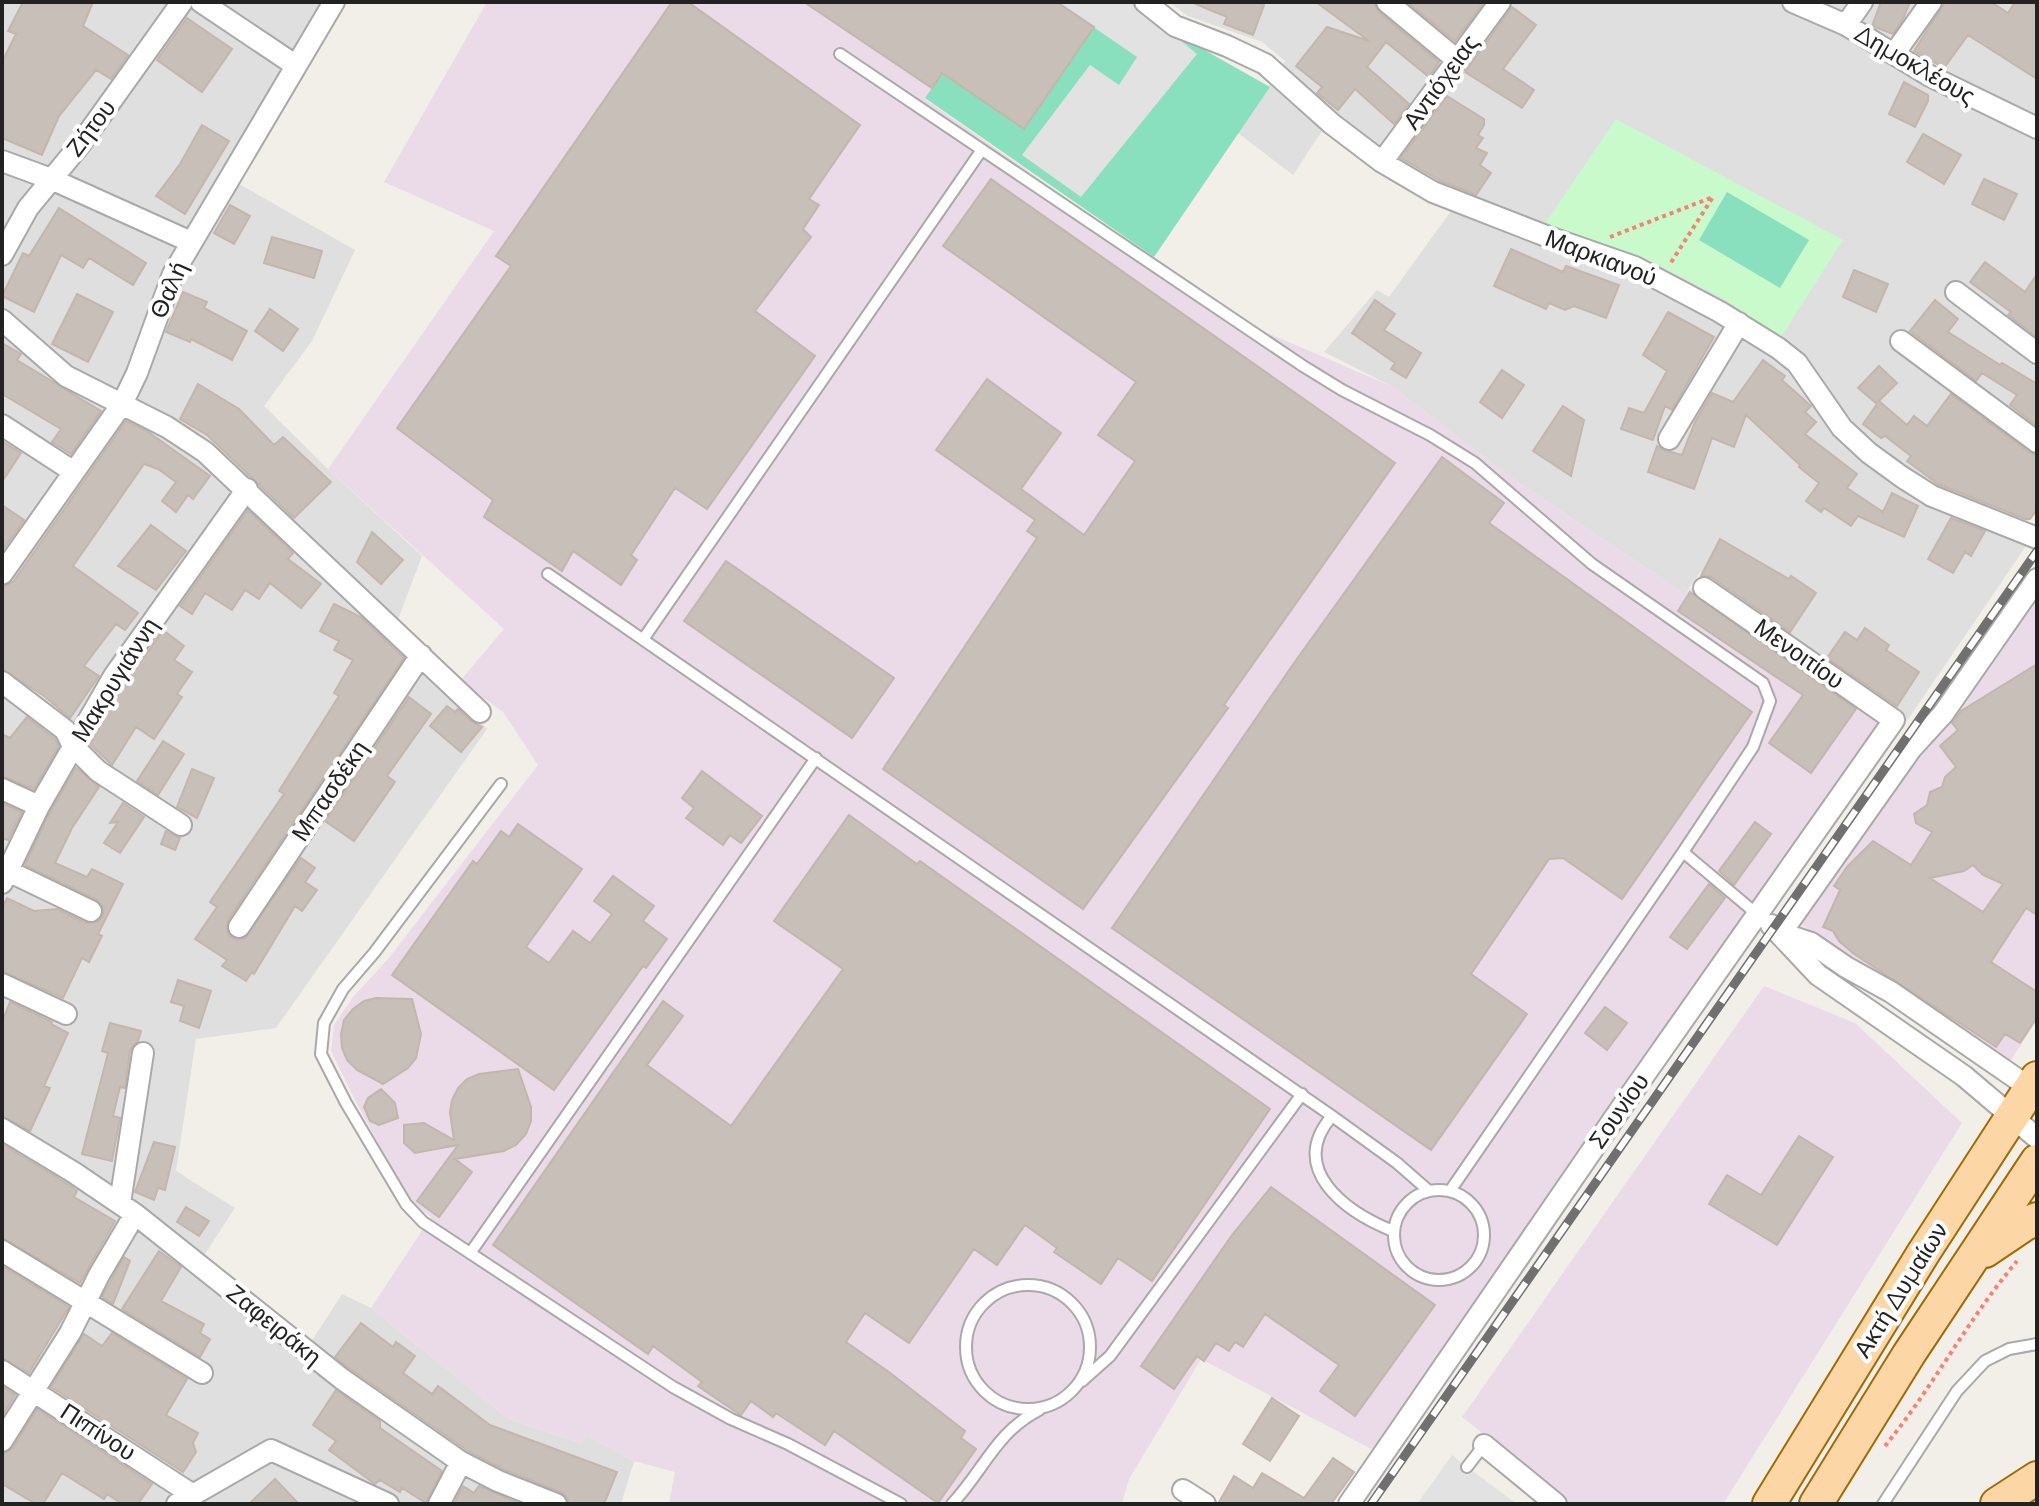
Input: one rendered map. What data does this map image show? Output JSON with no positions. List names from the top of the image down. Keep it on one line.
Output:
{"streets":{"main road":["Ακτή Δυμαίων"],"street":["Δημοκλέους","Αντιόχειας","Ζήτου","Μαρκιανού","Θαλή","Μενοιτίου","Μακρυγιάννη","Μπασδέκη","Σουνίου","Ζαφειράκη","Πιπίνου"]},"crossings":[["Αντιόχειας","Μαρκιανού"],["Μενοιτίου","Σουνίου"]]}
